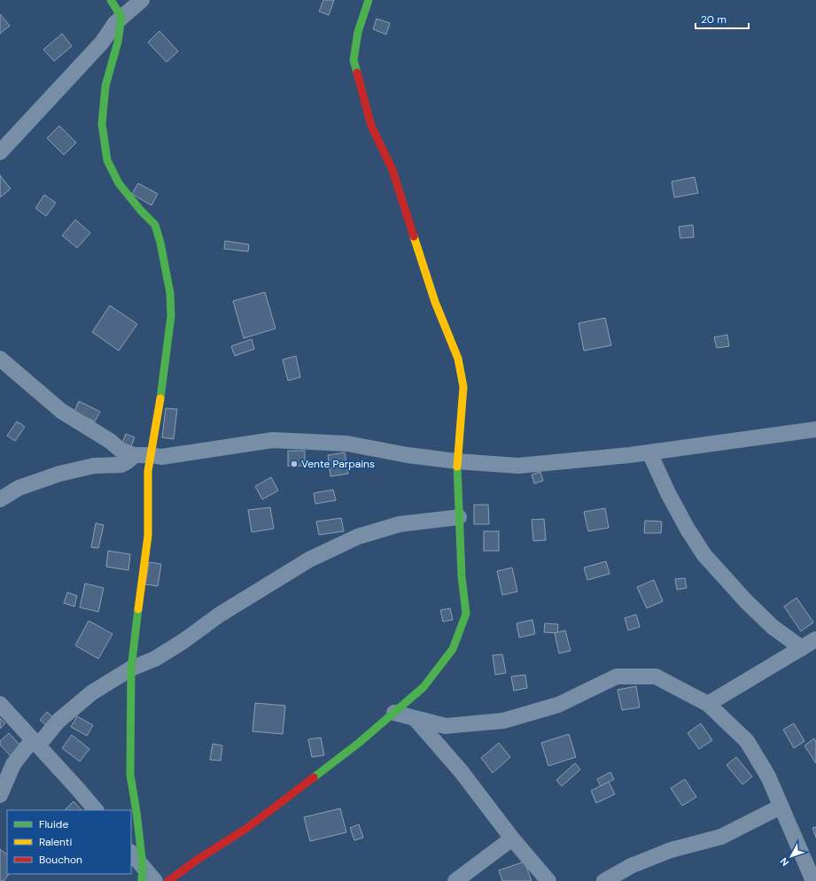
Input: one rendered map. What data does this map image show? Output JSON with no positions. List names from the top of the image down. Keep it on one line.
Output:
{"places":["Vente Parpains"],"legend":["Fluide","Ralenti","Bouchon"],"scale_bar":"20 m","north":"bottom left"}
